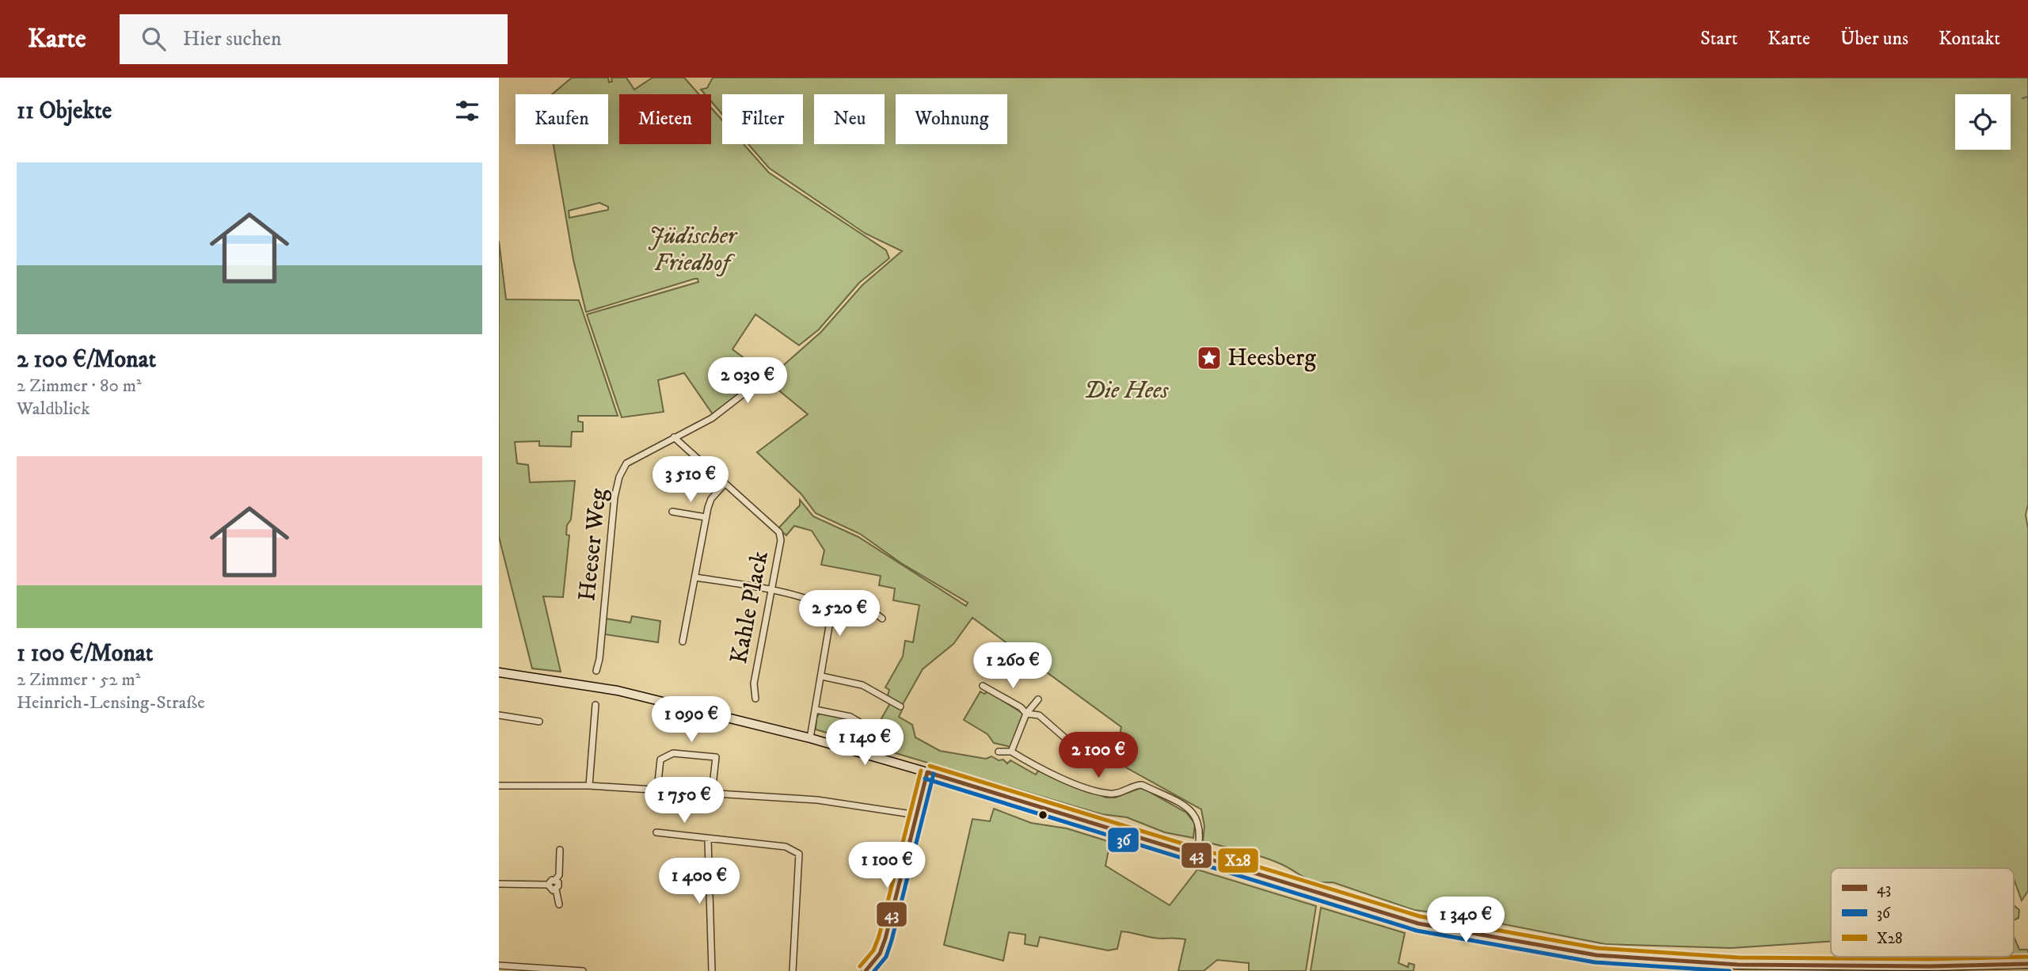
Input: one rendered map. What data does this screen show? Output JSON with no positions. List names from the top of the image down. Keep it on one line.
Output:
{"streets":{"street":["Heeser Weg","Kahle Plack"]},"crossings":[["Heeser Weg","Kahle Plack"]],"parks":["Jüdischer Friedhof","Die Hees"],"places":{"place":["Heesberg"]},"lines":["transit line X28","transit line 43","transit line 36"],"legend":["43","36","X28"],"page":{"header":"Karte","search":"Hier suchen","nav":["Start","Karte","Über uns","Kontakt"],"heading":"11 Objekte","chip":["Kaufen","Mieten","Filter","Neu","Wohnung"],"list":[{"name":"2 100 €/Monat","note":"2 Zimmer · 80 m² · Waldblick"},{"name":"1 100 €/Monat","note":"2 Zimmer · 52 m² · Heinrich-Lensing-Straße"}],"price":["2 030 €","3 510 €","2 520 €","1 260 €","1 090 €","1 140 €","2 100 €","1 750 €","1 100 €","1 400 €","1 340 €"]}}
